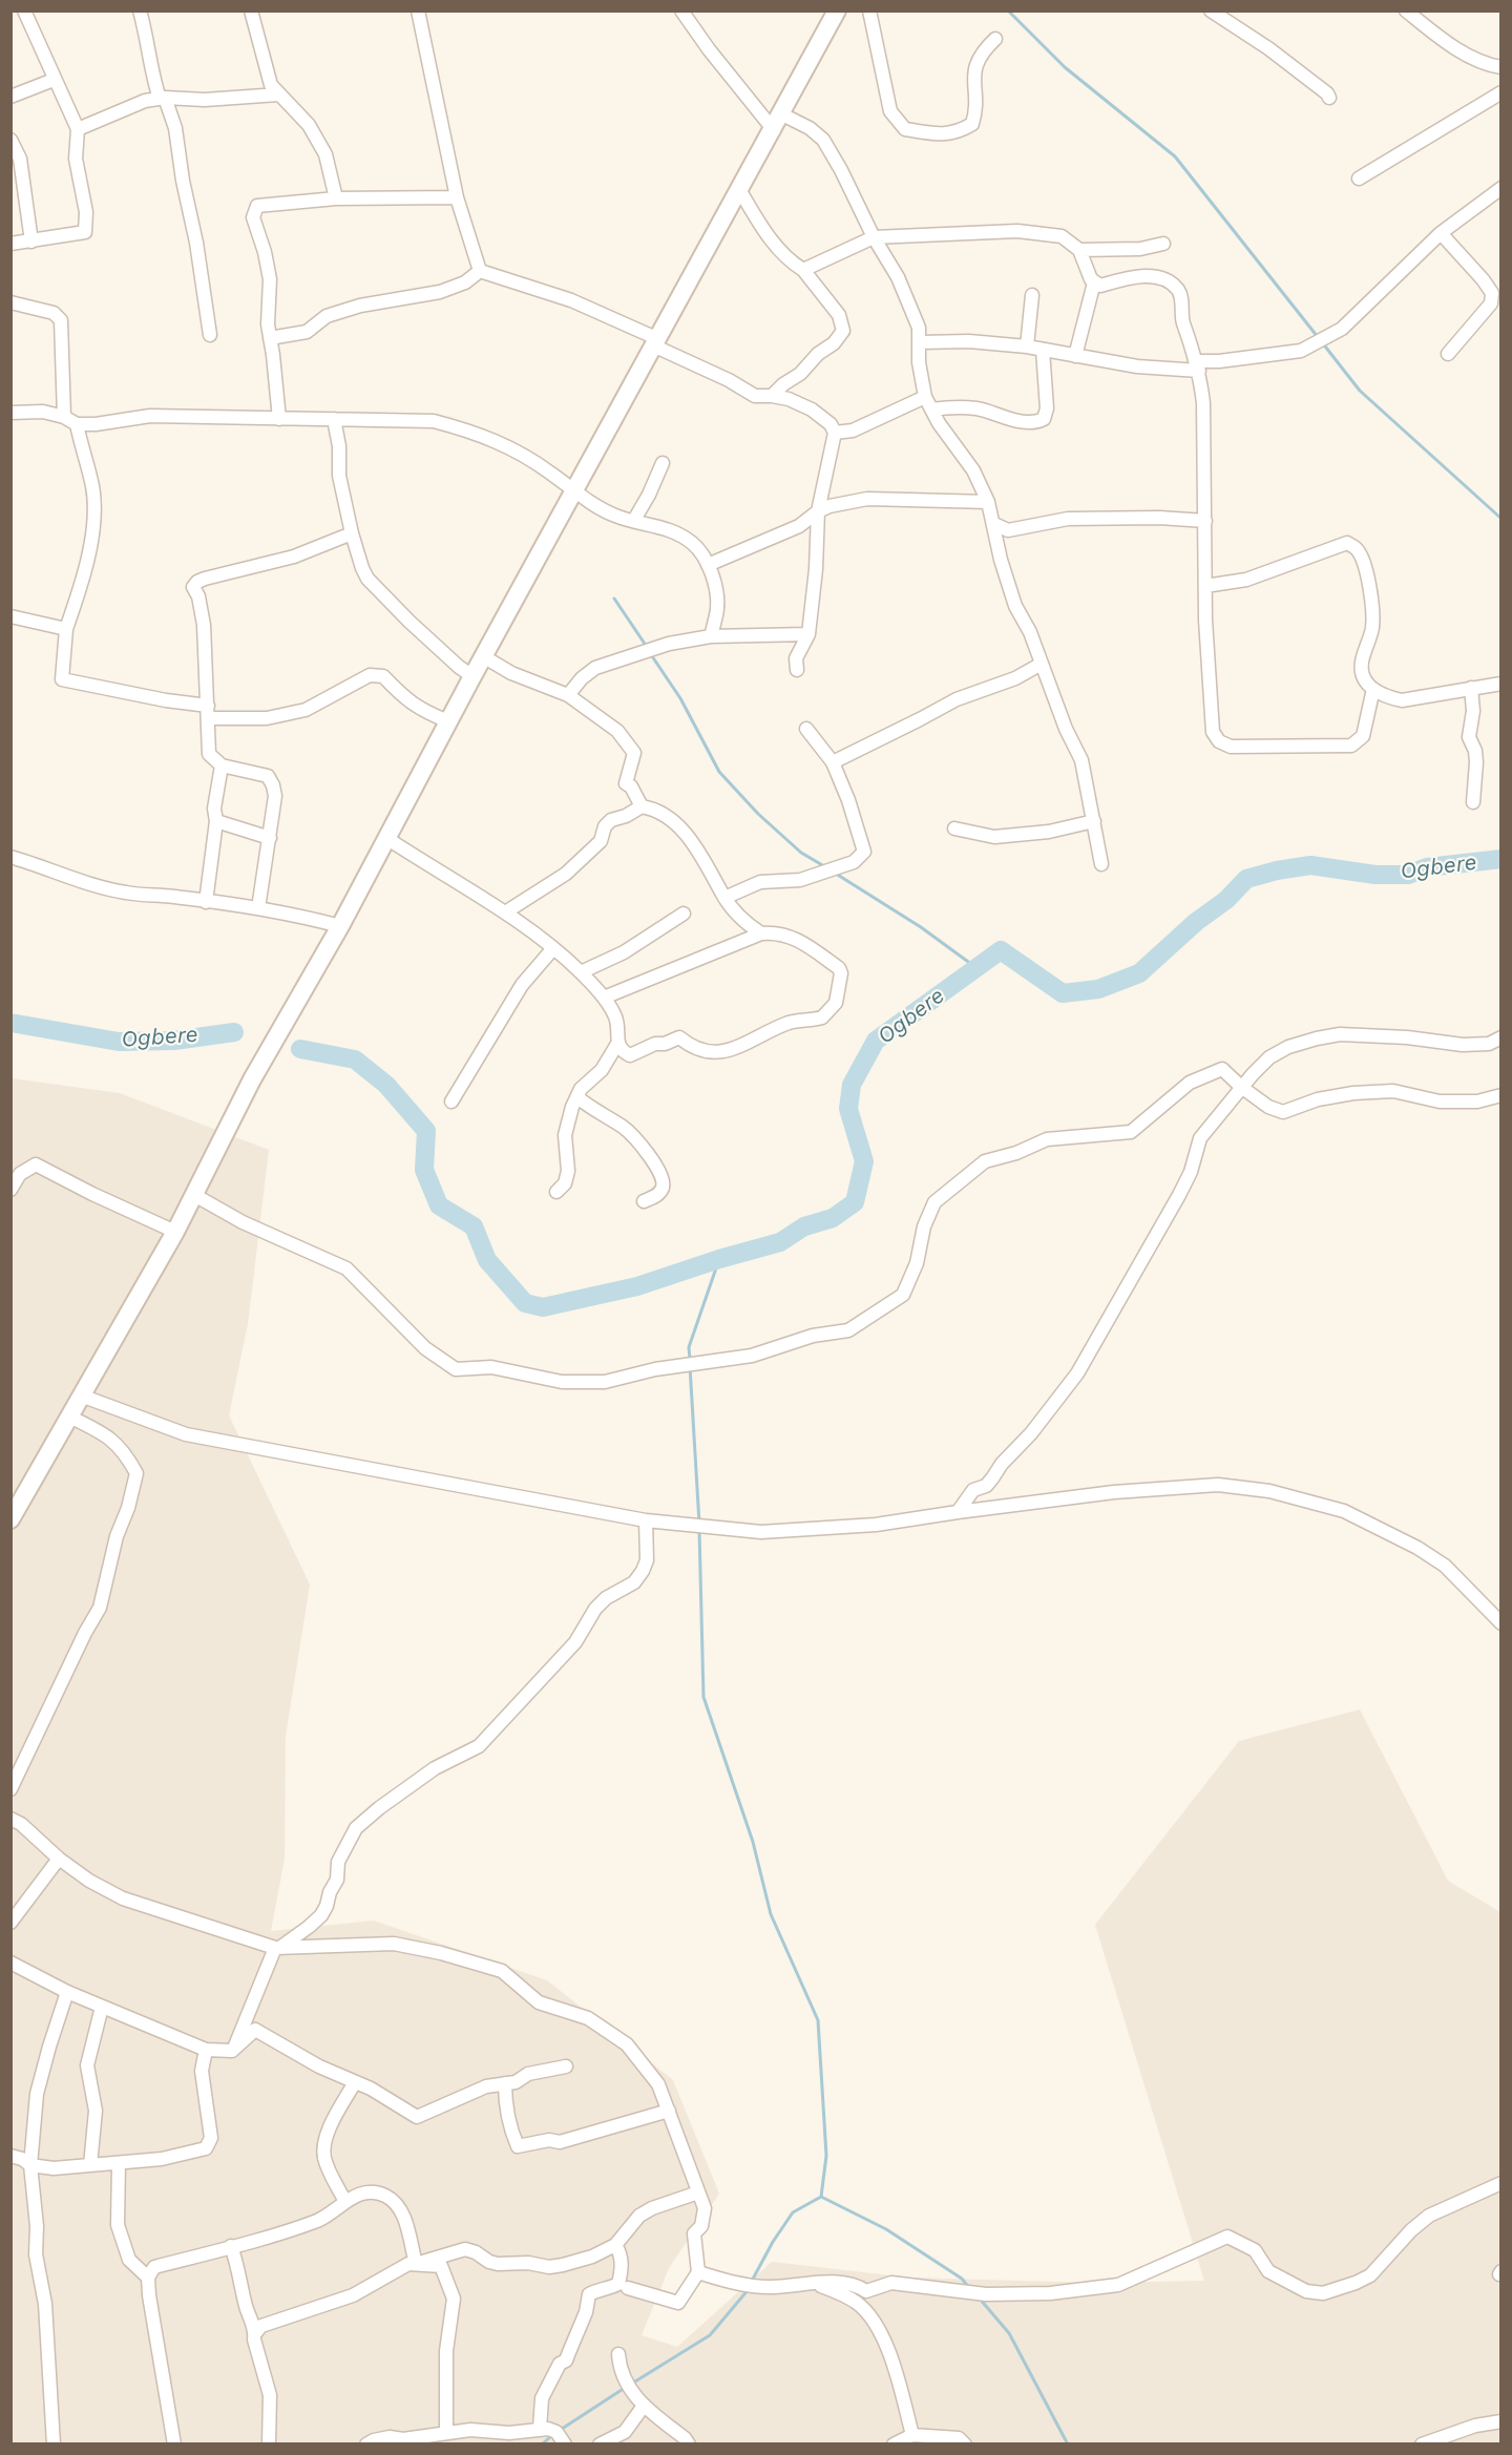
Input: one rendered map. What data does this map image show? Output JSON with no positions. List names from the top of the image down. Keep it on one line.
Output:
{"water":["Ogbere"]}
